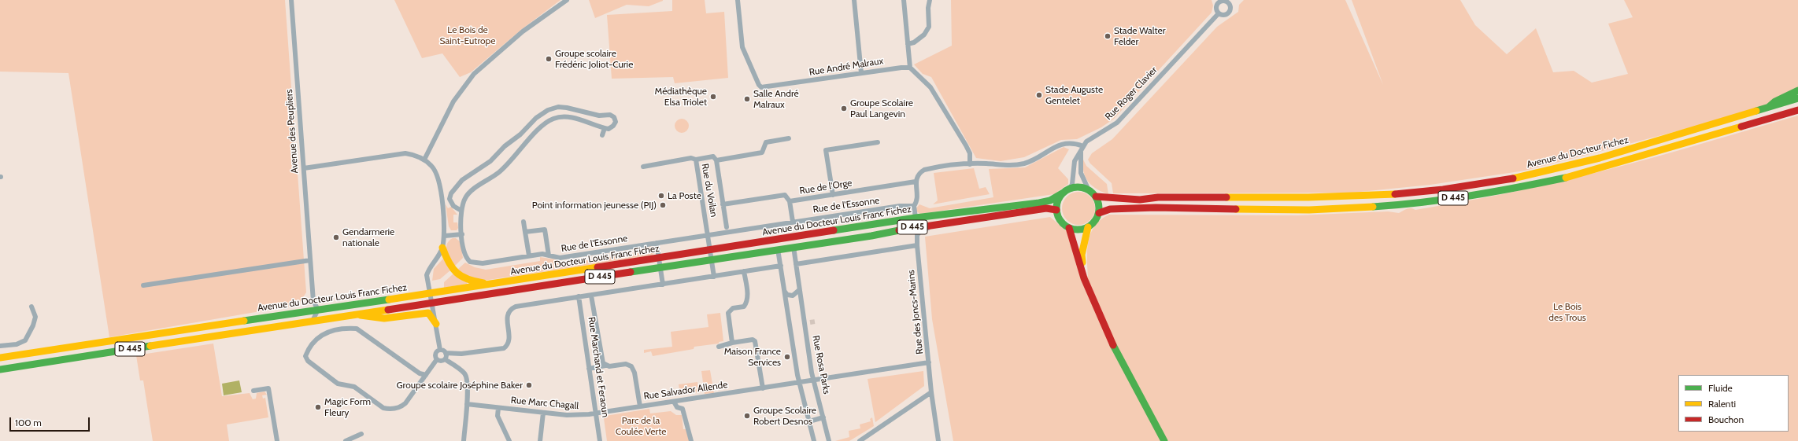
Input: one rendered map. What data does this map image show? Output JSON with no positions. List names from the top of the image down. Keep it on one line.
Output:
{"streets":{"main road":["Avenue du Docteur Fichez","D 445","Avenue du Docteur Louis Franc Fichez"],"street":["Rue André Malraux","Rue Roger Clavier","Avenue des Peupliers","Rue de l'Orge","Rue du Voilan","Rue de l'Essonne","Rue des Joncs-Marins","Rue Rosa Parks","Rue Marchand et Feraoun","Rue Salvador Allende","Rue Marc Chagall"]},"crossings":[["Rue Roger Clavier","Avenue du Docteur Fichez"],["Rue Roger Clavier","D 445"],["Rue Roger Clavier","Avenue du Docteur Louis Franc Fichez"],["Avenue des Peupliers","Avenue du Docteur Louis Franc Fichez"],["Avenue du Docteur Fichez","D 445"],["Avenue du Docteur Fichez","Avenue du Docteur Louis Franc Fichez"],["Rue du Voilan","Rue de l'Essonne"],["Rue du Voilan","Avenue du Docteur Louis Franc Fichez"],["D 445","Avenue du Docteur Louis Franc Fichez"],["Avenue du Docteur Louis Franc Fichez","Rue des Joncs-Marins"],["Avenue du Docteur Louis Franc Fichez","Rue Rosa Parks"],["Rue des Joncs-Marins","Rue Salvador Allende"],["Rue Rosa Parks","Rue Salvador Allende"],["Rue Marchand et Feraoun","Rue Marc Chagall"],["Rue Salvador Allende","Rue Marc Chagall"]],"parks":["Le Bois de Saint-Eutrope","Le Bois des Trous","Parc de la Coulée Verte"],"places":["Stade Walter Felder","Groupe scolaire Frédéric Joliot-Curie","Stade Auguste Gentelet","Médiathèque Elsa Triolet","Salle André Malraux","Groupe Scolaire Paul Langevin","La Poste","Point information jeunesse (PIJ)","Gendarmerie nationale","Maison France Services","Groupe scolaire Joséphine Baker","Magic Form Fleury","Groupe Scolaire Robert Desnos"],"legend":["Fluide","Ralenti","Bouchon"],"scale_bar":"100 m"}
